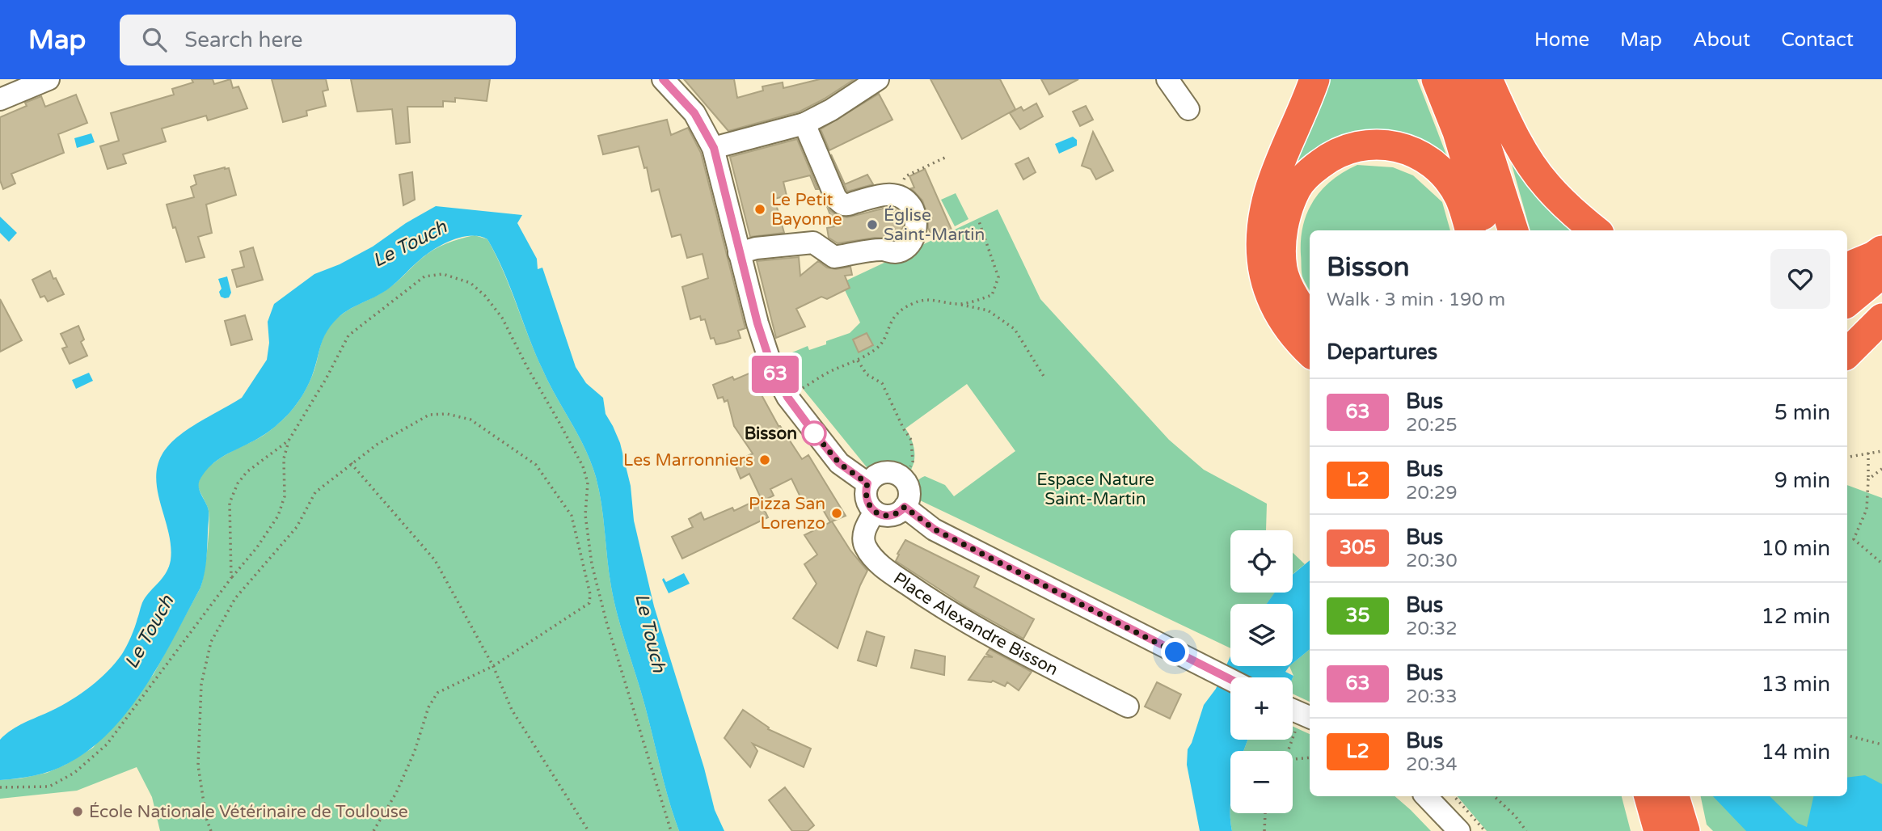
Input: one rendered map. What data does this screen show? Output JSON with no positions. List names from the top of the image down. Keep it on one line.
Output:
{"streets":{"street":["Place Alexandre Bisson"]},"water":["Le Touch"],"parks":["Espace Nature Saint-Martin"],"places":["Le Petit Bayonne","Église Saint-Martin","Bisson","Les Marronniers","Pizza San Lorenzo","École Nationale Vétérinaire de Toulouse"],"lines":["bus line 63"],"page":{"header":"Map","search":"Search here","nav":["Home","Map","About","Contact"],"on_map":"63","heading":[["Bisson","Walk · 3 min · 190 m"],"Departures"],"list":[{"mark":"63","name":"Bus","note":"20:25","value":"5 min"},{"mark":"L2","name":"Bus","note":"20:29","value":"9 min"},{"mark":"305","name":"Bus","note":"20:30","value":"10 min"},{"mark":"35","name":"Bus","note":"20:32","value":"12 min"},{"mark":"63","name":"Bus","note":"20:33","value":"13 min"},{"mark":"L2","name":"Bus","note":"20:34","value":"14 min"}],"map_buttons":["+","−"]}}
